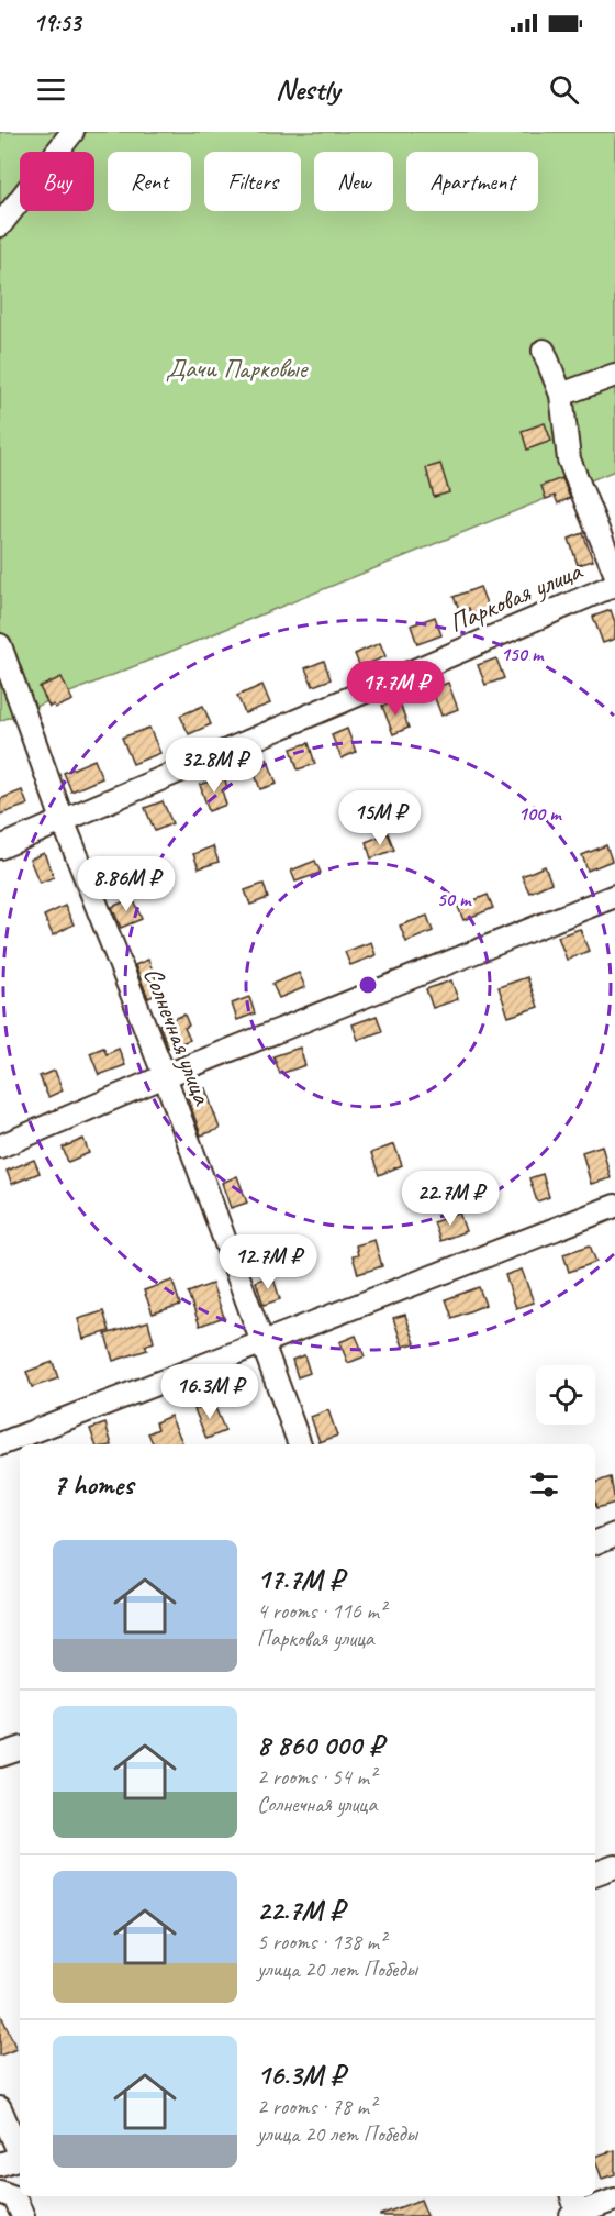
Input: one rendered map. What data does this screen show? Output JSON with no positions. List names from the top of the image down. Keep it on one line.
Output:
{"streets":{"street":["Парковая улица","Солнечная улица"]},"crossings":[["Парковая улица","Солнечная улица"]],"parks":["Дачи Парковые"],"page":{"status":"19:53","header":"Nestly","chip":["Buy","Rent","Filters","New","Apartment"],"price":["17.7M ₽","32.8M ₽","15M ₽","8.86M ₽","22.7M ₽","12.7M ₽","16.3M ₽"],"heading":"7 homes","list":[{"name":"17.7M ₽","note":"4 rooms · 116 m² · Парковая улица"},{"name":"8 860 000 ₽","note":"2 rooms · 54 m² · Солнечная улица"},{"name":"22.7M ₽","note":"5 rooms · 138 m² · улица 20 лет Победы"},{"name":"16.3M ₽","note":"2 rooms · 78 m² · улица 20 лет Победы"}]},"rings":["150 m","100 m","50 m"]}
